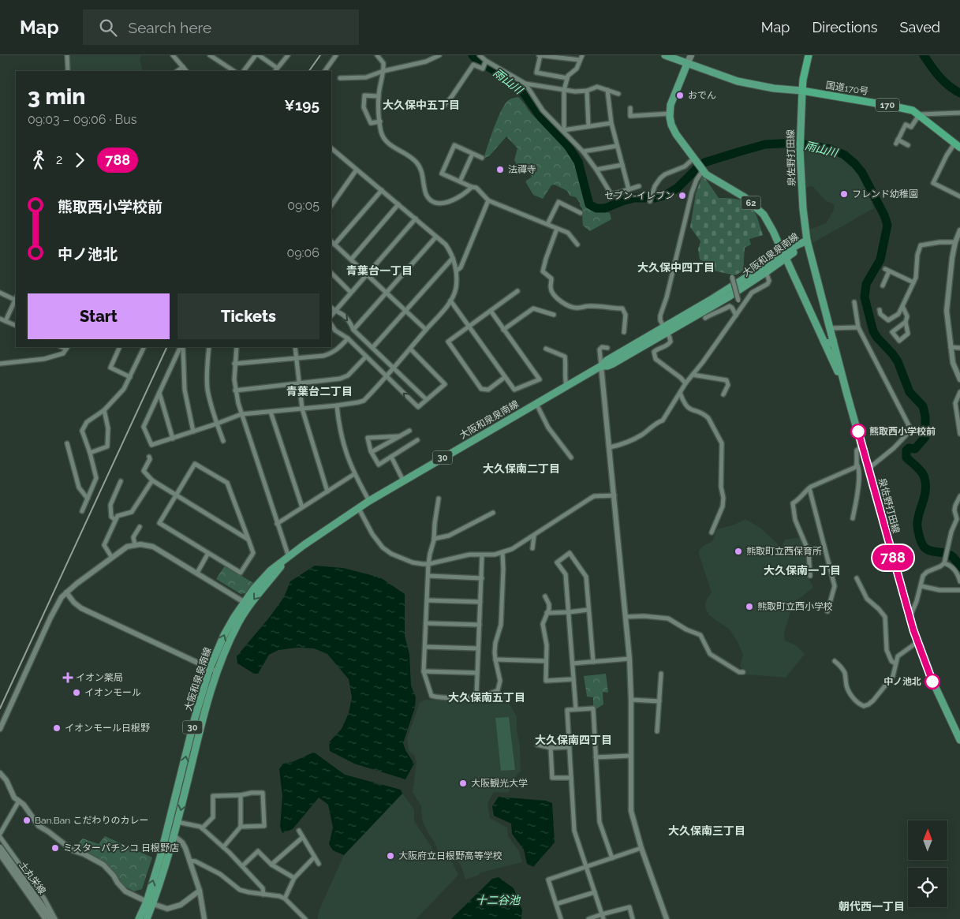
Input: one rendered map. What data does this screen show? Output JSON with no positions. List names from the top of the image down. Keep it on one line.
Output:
{"streets":{"highway":["国道170号","170"],"main road":["泉佐野打田線","62","大阪和泉泉南線","30","土丸栄線"]},"crossings":[["国道170号","泉佐野打田線"],["泉佐野打田線","62"],["泉佐野打田線","大阪和泉泉南線"],["62","大阪和泉泉南線"]],"districts":["大久保中五丁目","大久保中四丁目","青葉台一丁目","青葉台二丁目","大久保南二丁目","大久保南一丁目","大久保南五丁目","大久保南四丁目","大久保南三丁目","朝代西一丁目"],"water":["雨山川","十二谷池"],"places":{"other":["おでん","法禪寺","フレンド幼稚園","セブン-イレブン","熊取西小学校前","熊取町立西保育所","熊取町立西小学校","中ノ池北","イオンモール","イオンモール日根野","大阪観光大学","Ban.Ban こだわりのカレー","ミスターパチンコ 日根野店","大阪府立日根野高等学校"],"health":["イオン薬局"]},"lines":["bus line 788"],"north":"top","page":{"header":"Map","search":"Search here","nav":["Map","Directions","Saved"],"on_map":"788","heading":["3 min","09:03 – 09:06 · Bus","¥195"],"legs":["2","788"],"list":[{"name":"熊取西小学校前","value":"09:05"},{"name":"中ノ池北","value":"09:06"}],"buttons":["Start","Tickets"]}}
